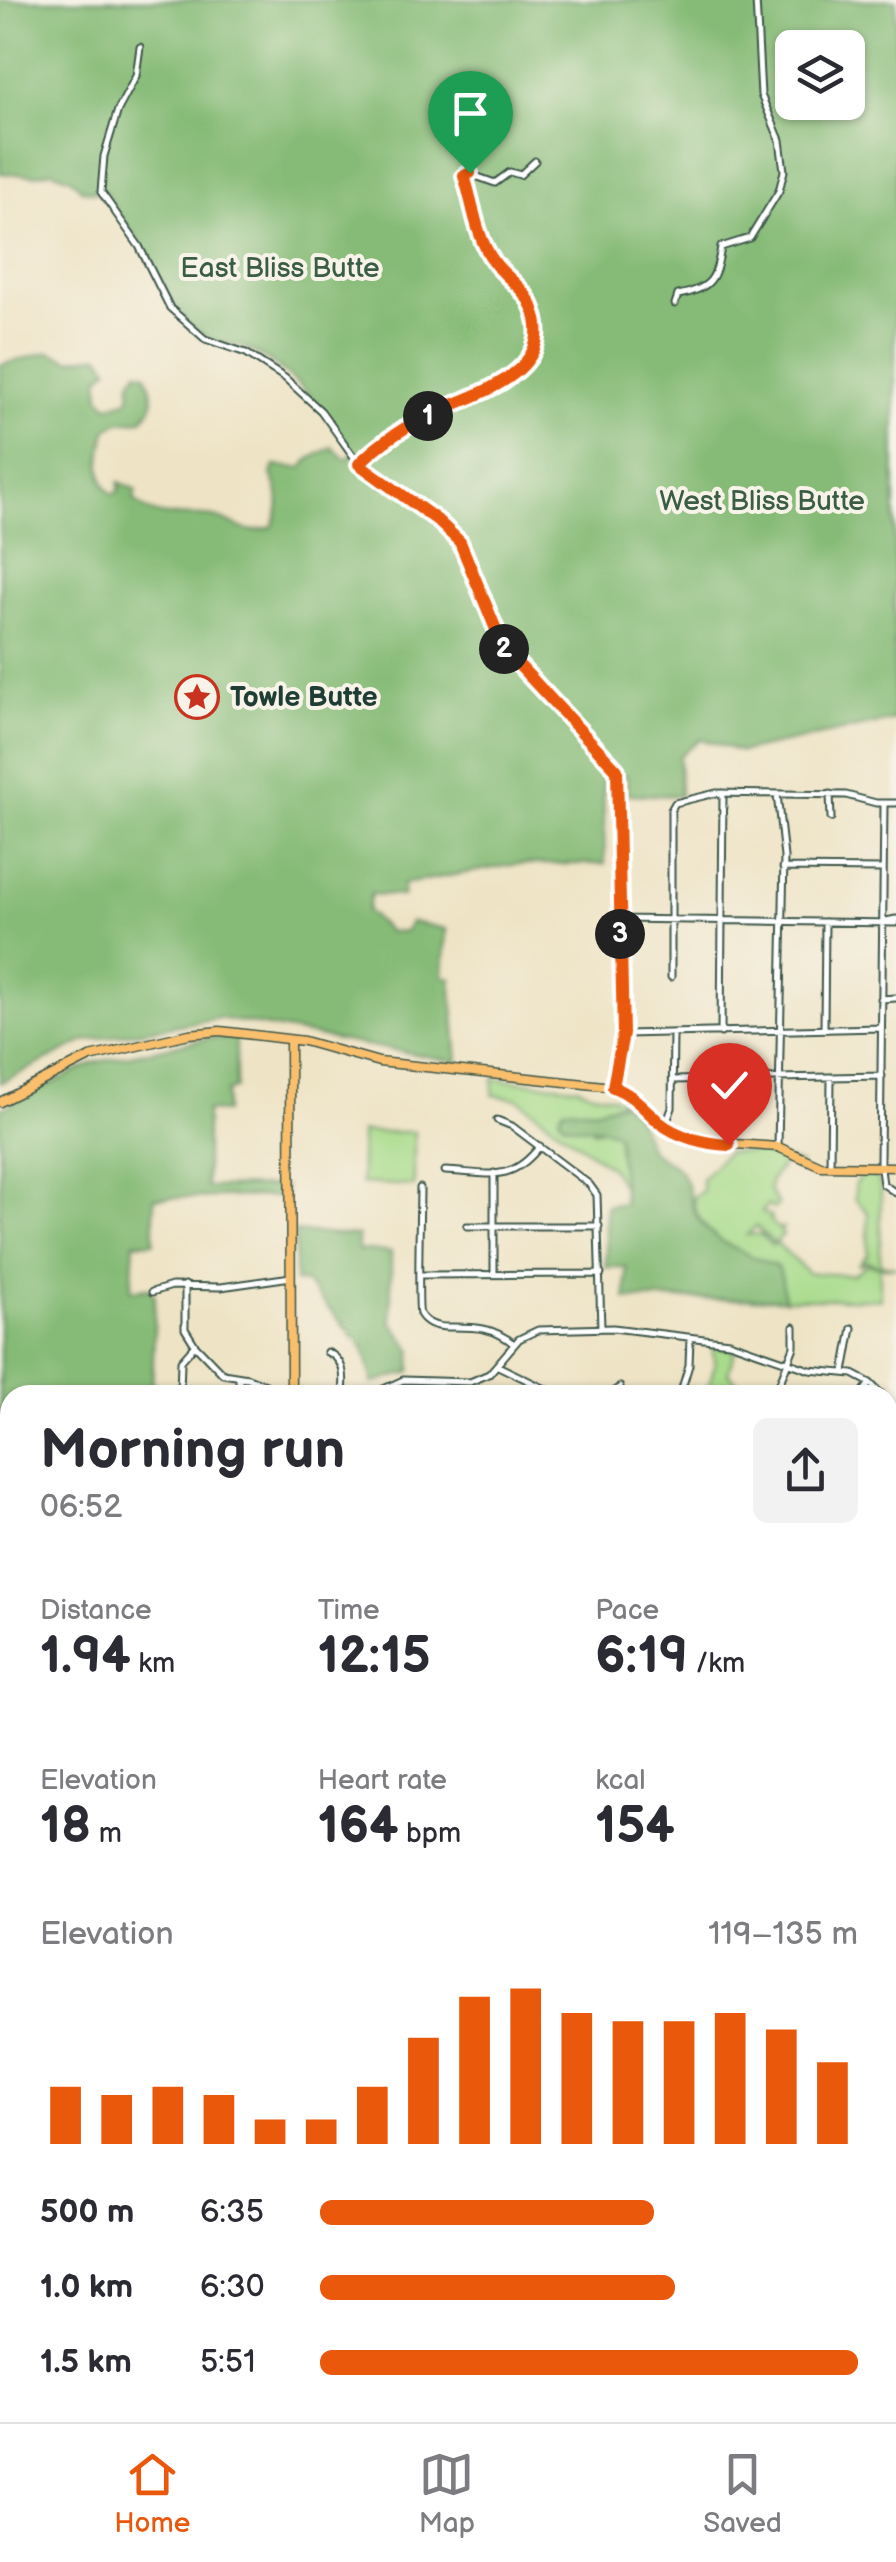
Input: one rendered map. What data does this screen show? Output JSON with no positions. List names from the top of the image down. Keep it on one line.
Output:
{"parks":["East Bliss Butte","West Bliss Butte"],"places":{"place":["Towle Butte"]},"page":{"pins":["1","2","3"],"heading":["Morning run","06:52"],"stats":[["Distance","1.94 km"],["Time","12:15"],["Pace","6:19 /km"],["Elevation","18 m"],["Heart rate","164 bpm"],["kcal","154"]],"chart":["Elevation","119–135 m"],"list":[{"name":"500 m","note":"6:35"},{"name":"1.0 km","note":"6:30"},{"name":"1.5 km","note":"5:51"}],"tabs":["Home","Map","Saved"]}}
